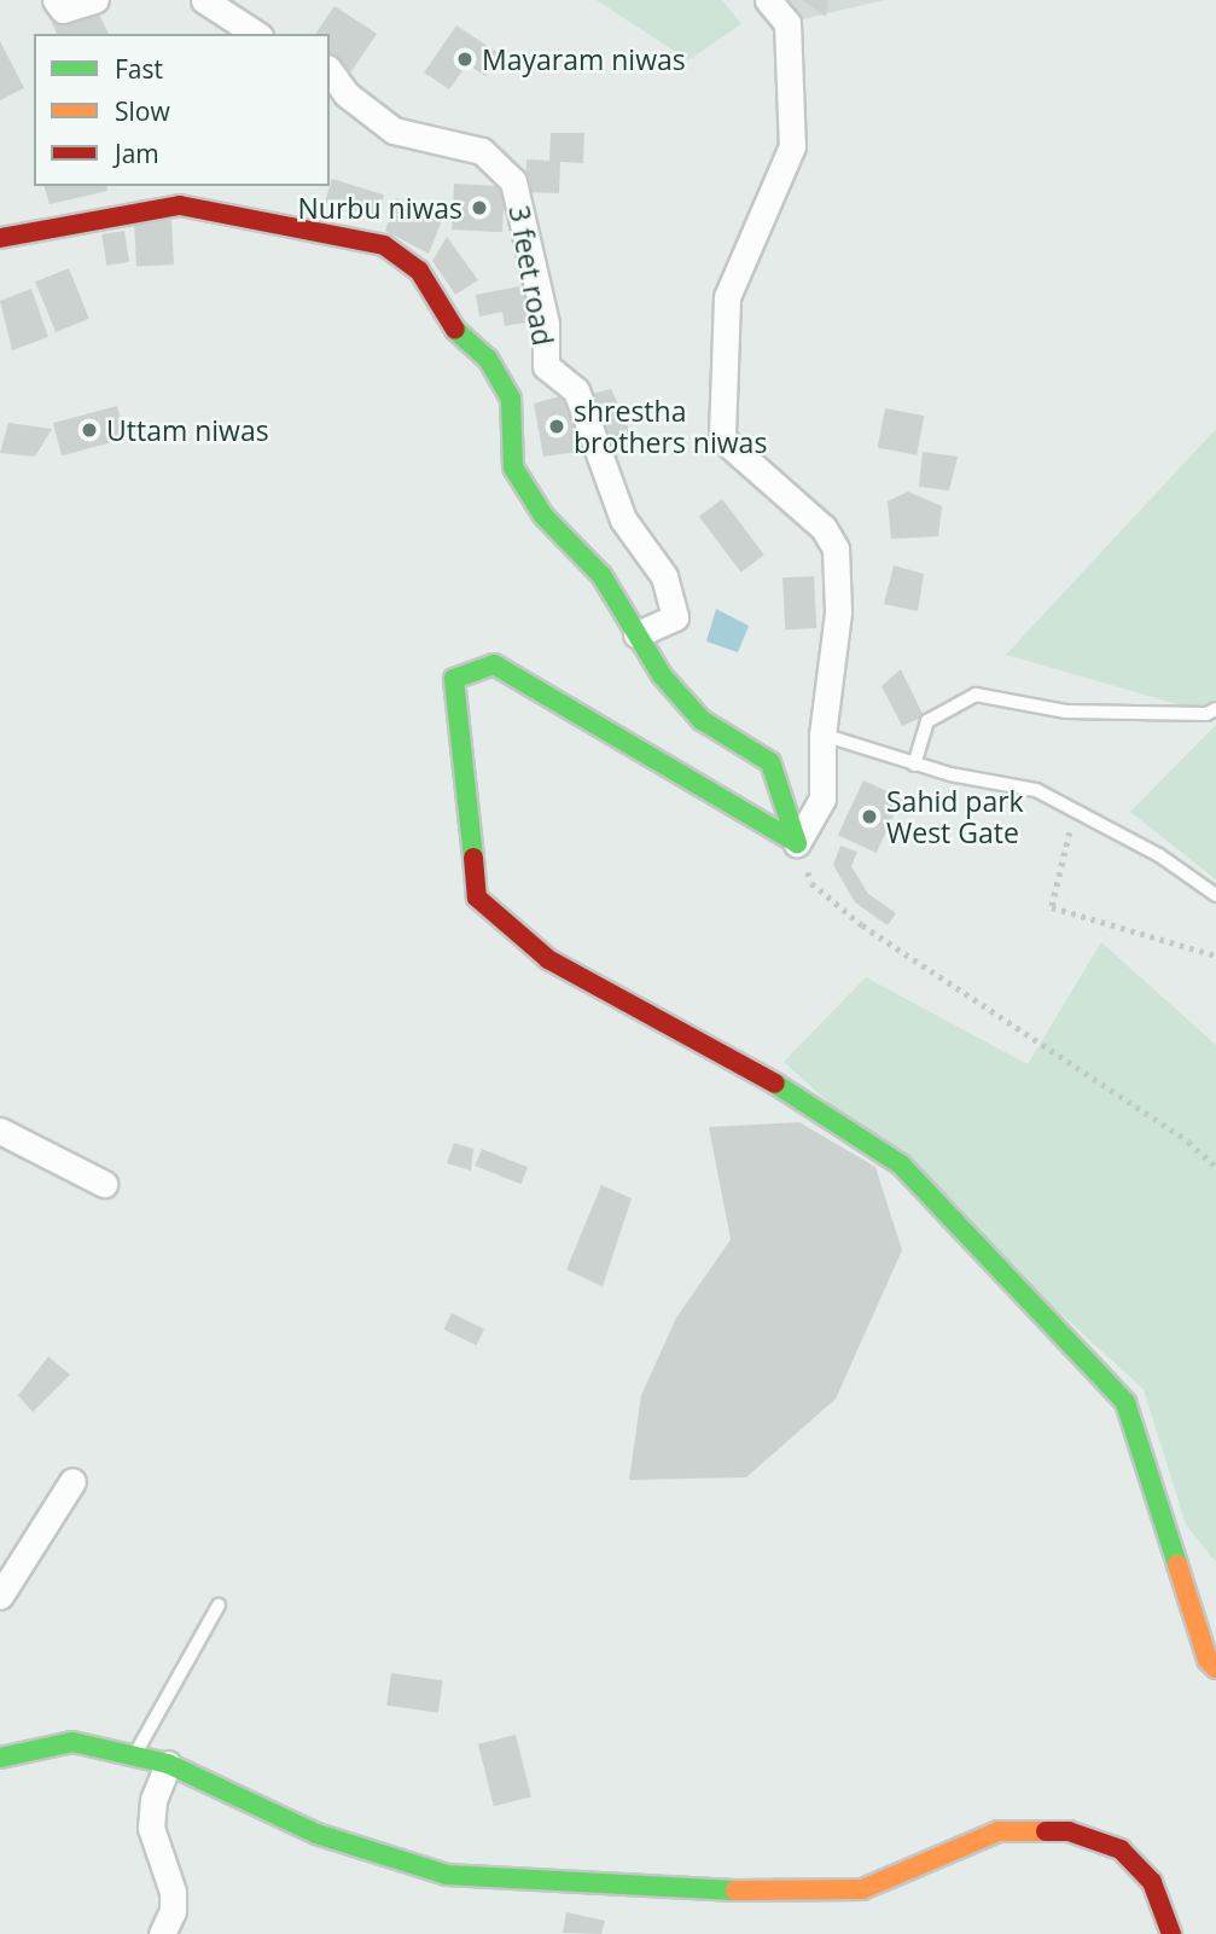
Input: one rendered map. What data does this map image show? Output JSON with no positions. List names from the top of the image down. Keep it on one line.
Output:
{"streets":{"street":["3 feet road"]},"places":["Mayaram niwas","Nurbu niwas","shrestha brothers niwas","Uttam niwas","Sahid park West Gate"],"legend":["Fast","Slow","Jam"]}
